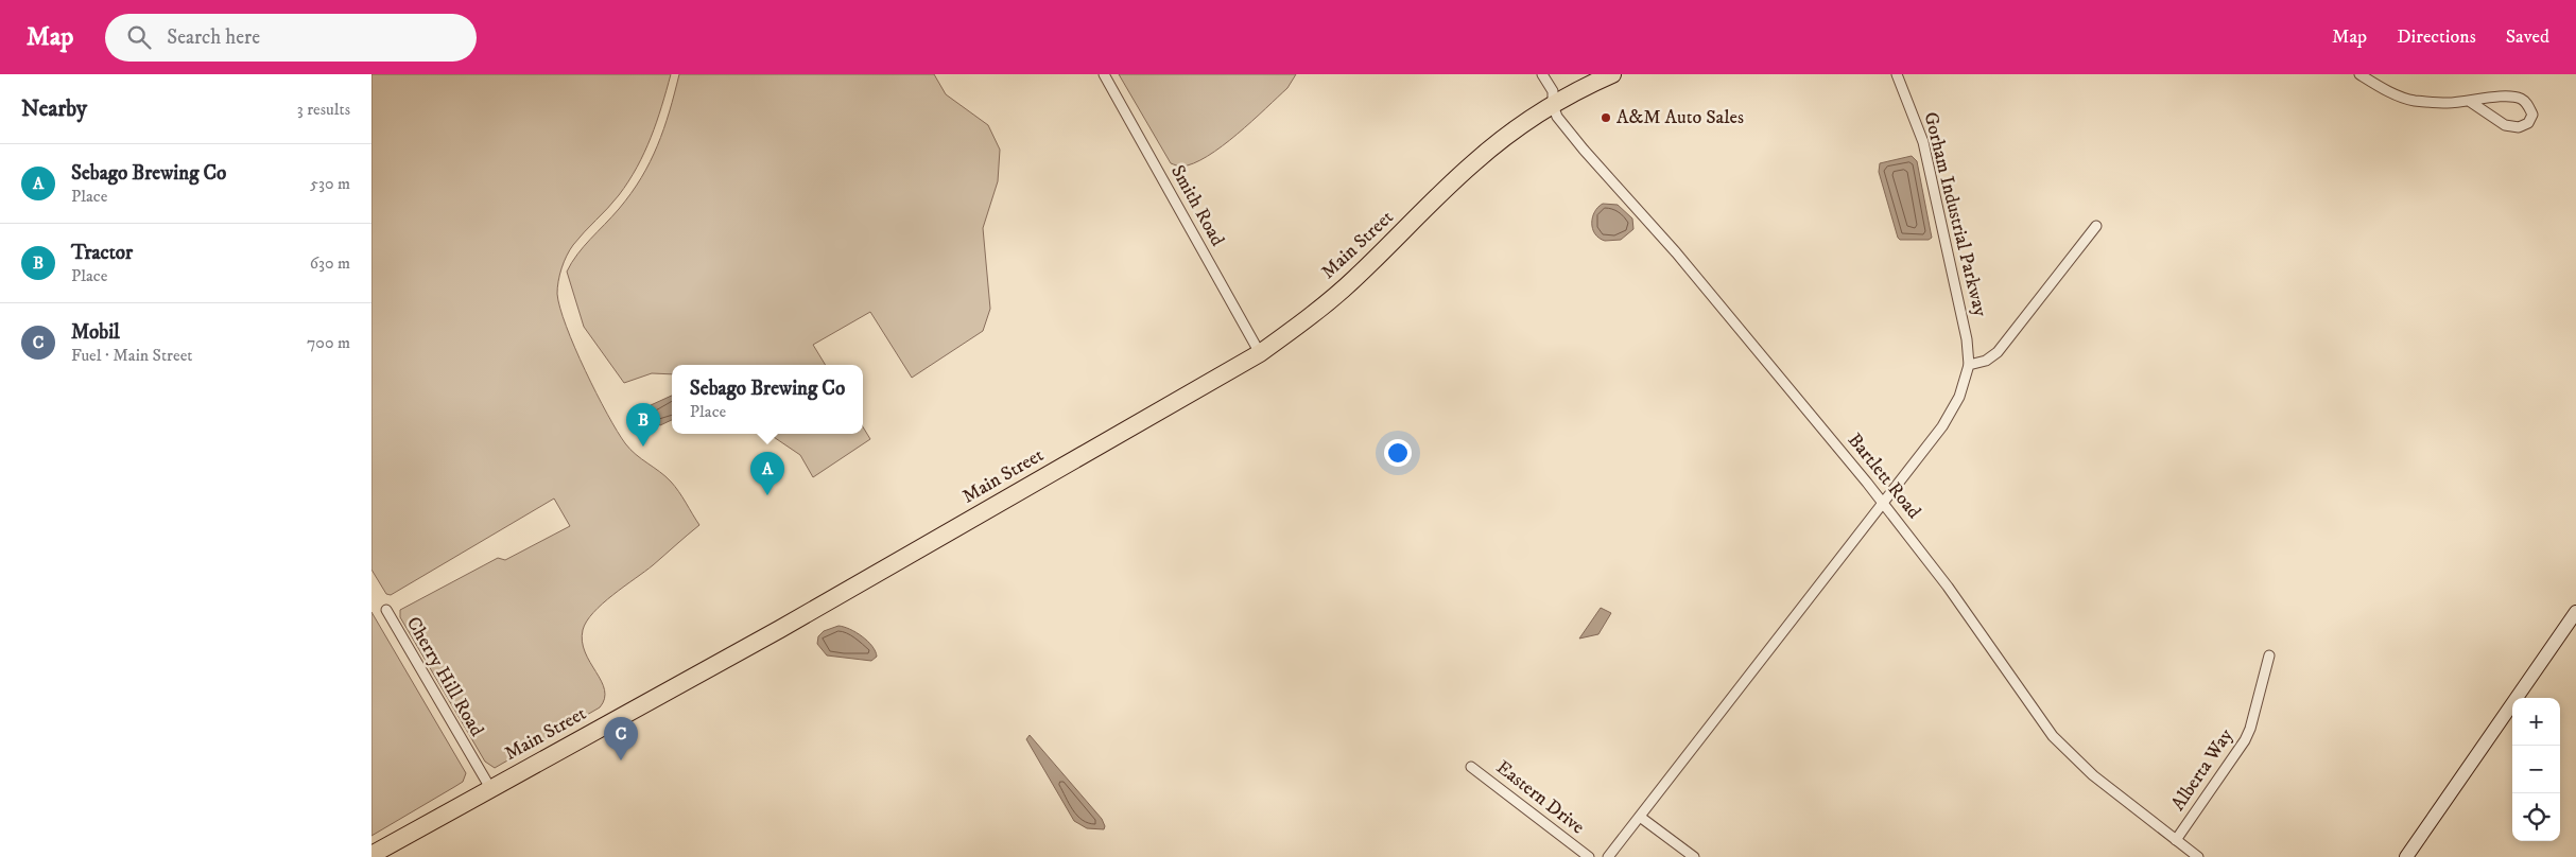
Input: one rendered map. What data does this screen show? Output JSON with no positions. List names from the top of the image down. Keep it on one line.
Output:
{"streets":{"highway":["Main Street"],"street":["Smith Road","Gorham Industrial Parkway","Bartlett Road","Cherry Hill Road","Alberta Way","Eastern Drive"]},"crossings":[["Smith Road","Main Street"],["Main Street","Bartlett Road"],["Main Street","Cherry Hill Road"],["Bartlett Road","Alberta Way"]],"places":["A&M Auto Sales"],"page":{"header":"Map","search":"Search here","nav":["Map","Directions","Saved"],"heading":["Nearby","3 results"],"list":[{"mark":"A","name":"Sebago Brewing Co","note":"Place","value":"530 m"},{"mark":"B","name":"Tractor","note":"Place","value":"630 m"},{"mark":"C","name":"Mobil","note":"Fuel · Main Street","value":"700 m"}],"popup":["Sebago Brewing Co","Place"],"pins":["B","A","C"],"map_buttons":["+","−"]}}
